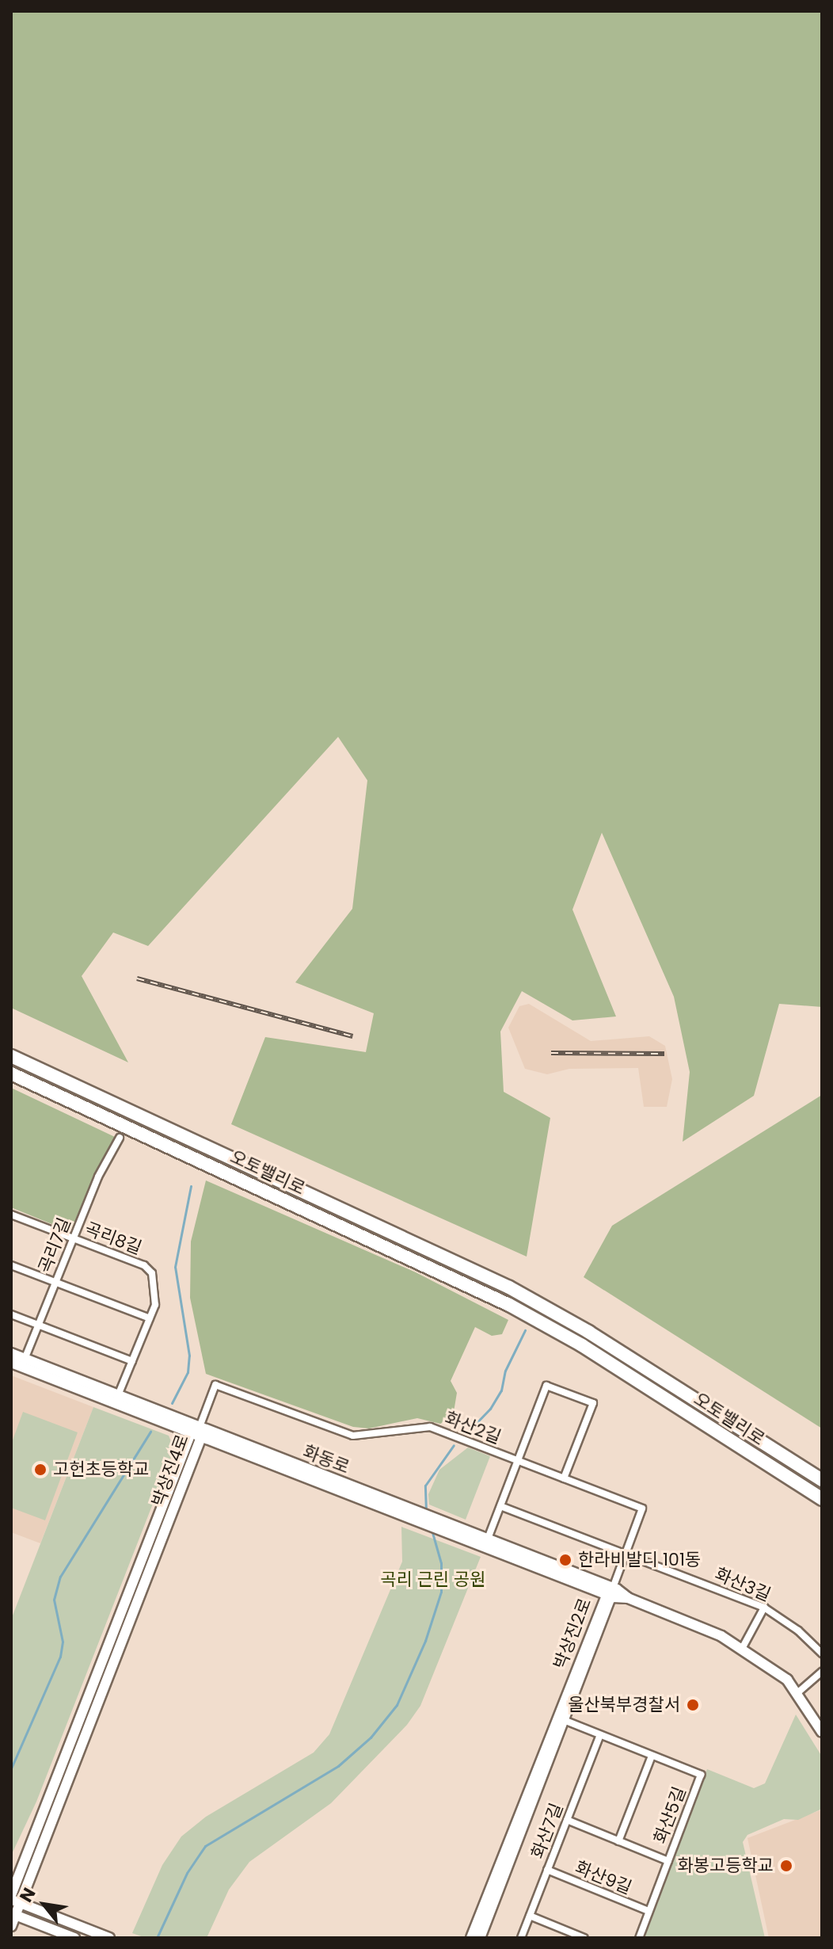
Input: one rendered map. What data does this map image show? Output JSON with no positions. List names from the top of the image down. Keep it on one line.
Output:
{"streets":{"highway":["오토밸리로"],"street":["곡리8길","곡리7길","화산2길","화동로","박상진4로","화산3길","박상진2로","화산5길","화산7길","화산9길"]},"crossings":[["곡리8길","곡리7길"],["곡리8길","화동로"],["곡리7길","화동로"],["화산2길","화동로"],["화산2길","박상진4로"],["화산2길","화산3길"],["화산2길","박상진2로"],["화동로","박상진4로"],["화동로","박상진2로"],["박상진2로","화산5길"],["화산5길","화산7길"],["화산5길","화산9길"],["화산7길","화산9길"]],"parks":["곡리 근린 공원"],"places":["고헌초등학교","한라비발디 101동","울산북부경찰서","화봉고등학교"],"north":"top left"}
